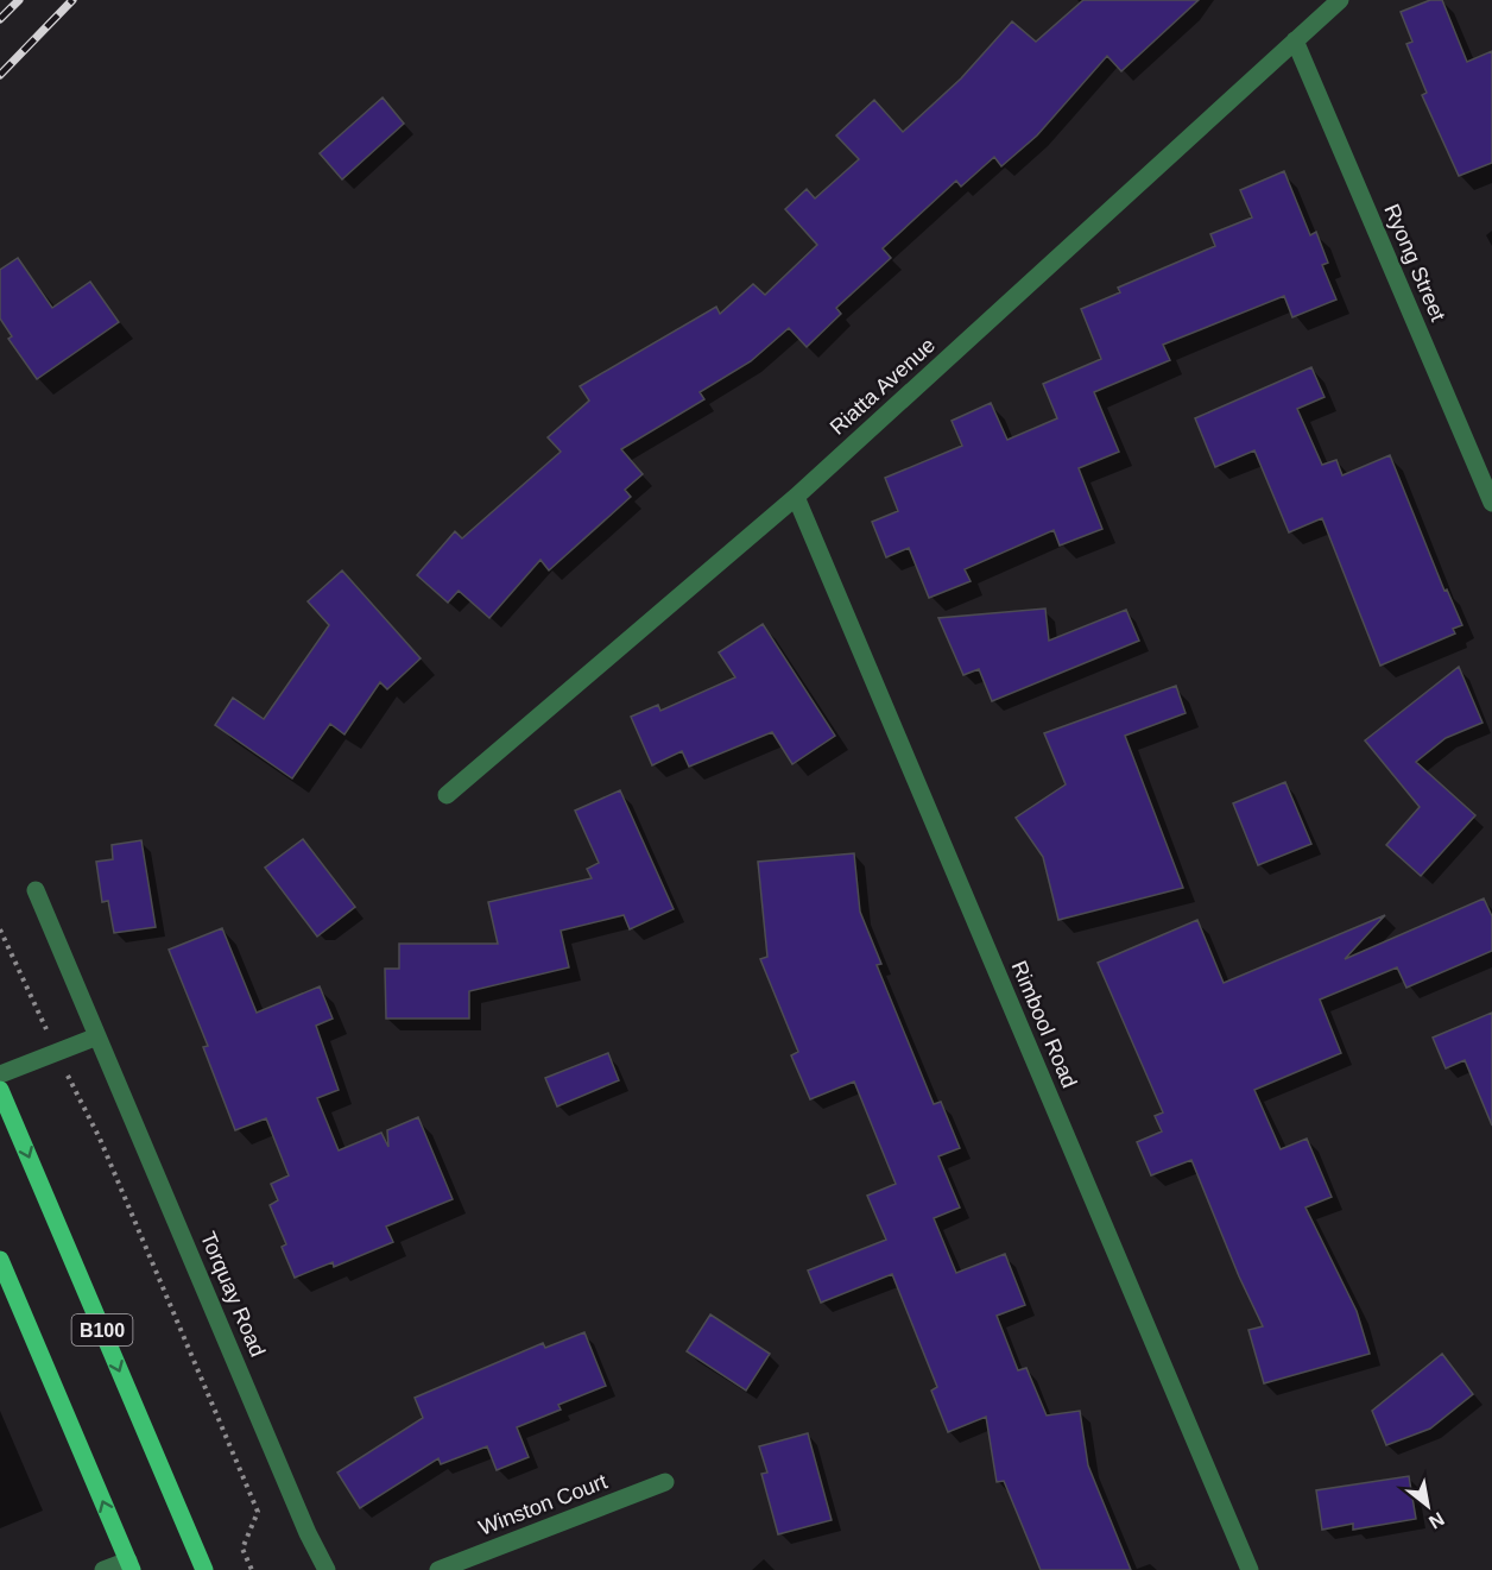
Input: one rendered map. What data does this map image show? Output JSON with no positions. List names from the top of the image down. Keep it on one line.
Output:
{"streets":{"main road":["B100"],"street":["Ryong Street","Riatta Avenue","Rimbool Road","Torquay Road","Winston Court"]},"crossings":[["Ryong Street","Riatta Avenue"],["Riatta Avenue","Rimbool Road"]],"north":"bottom right"}
